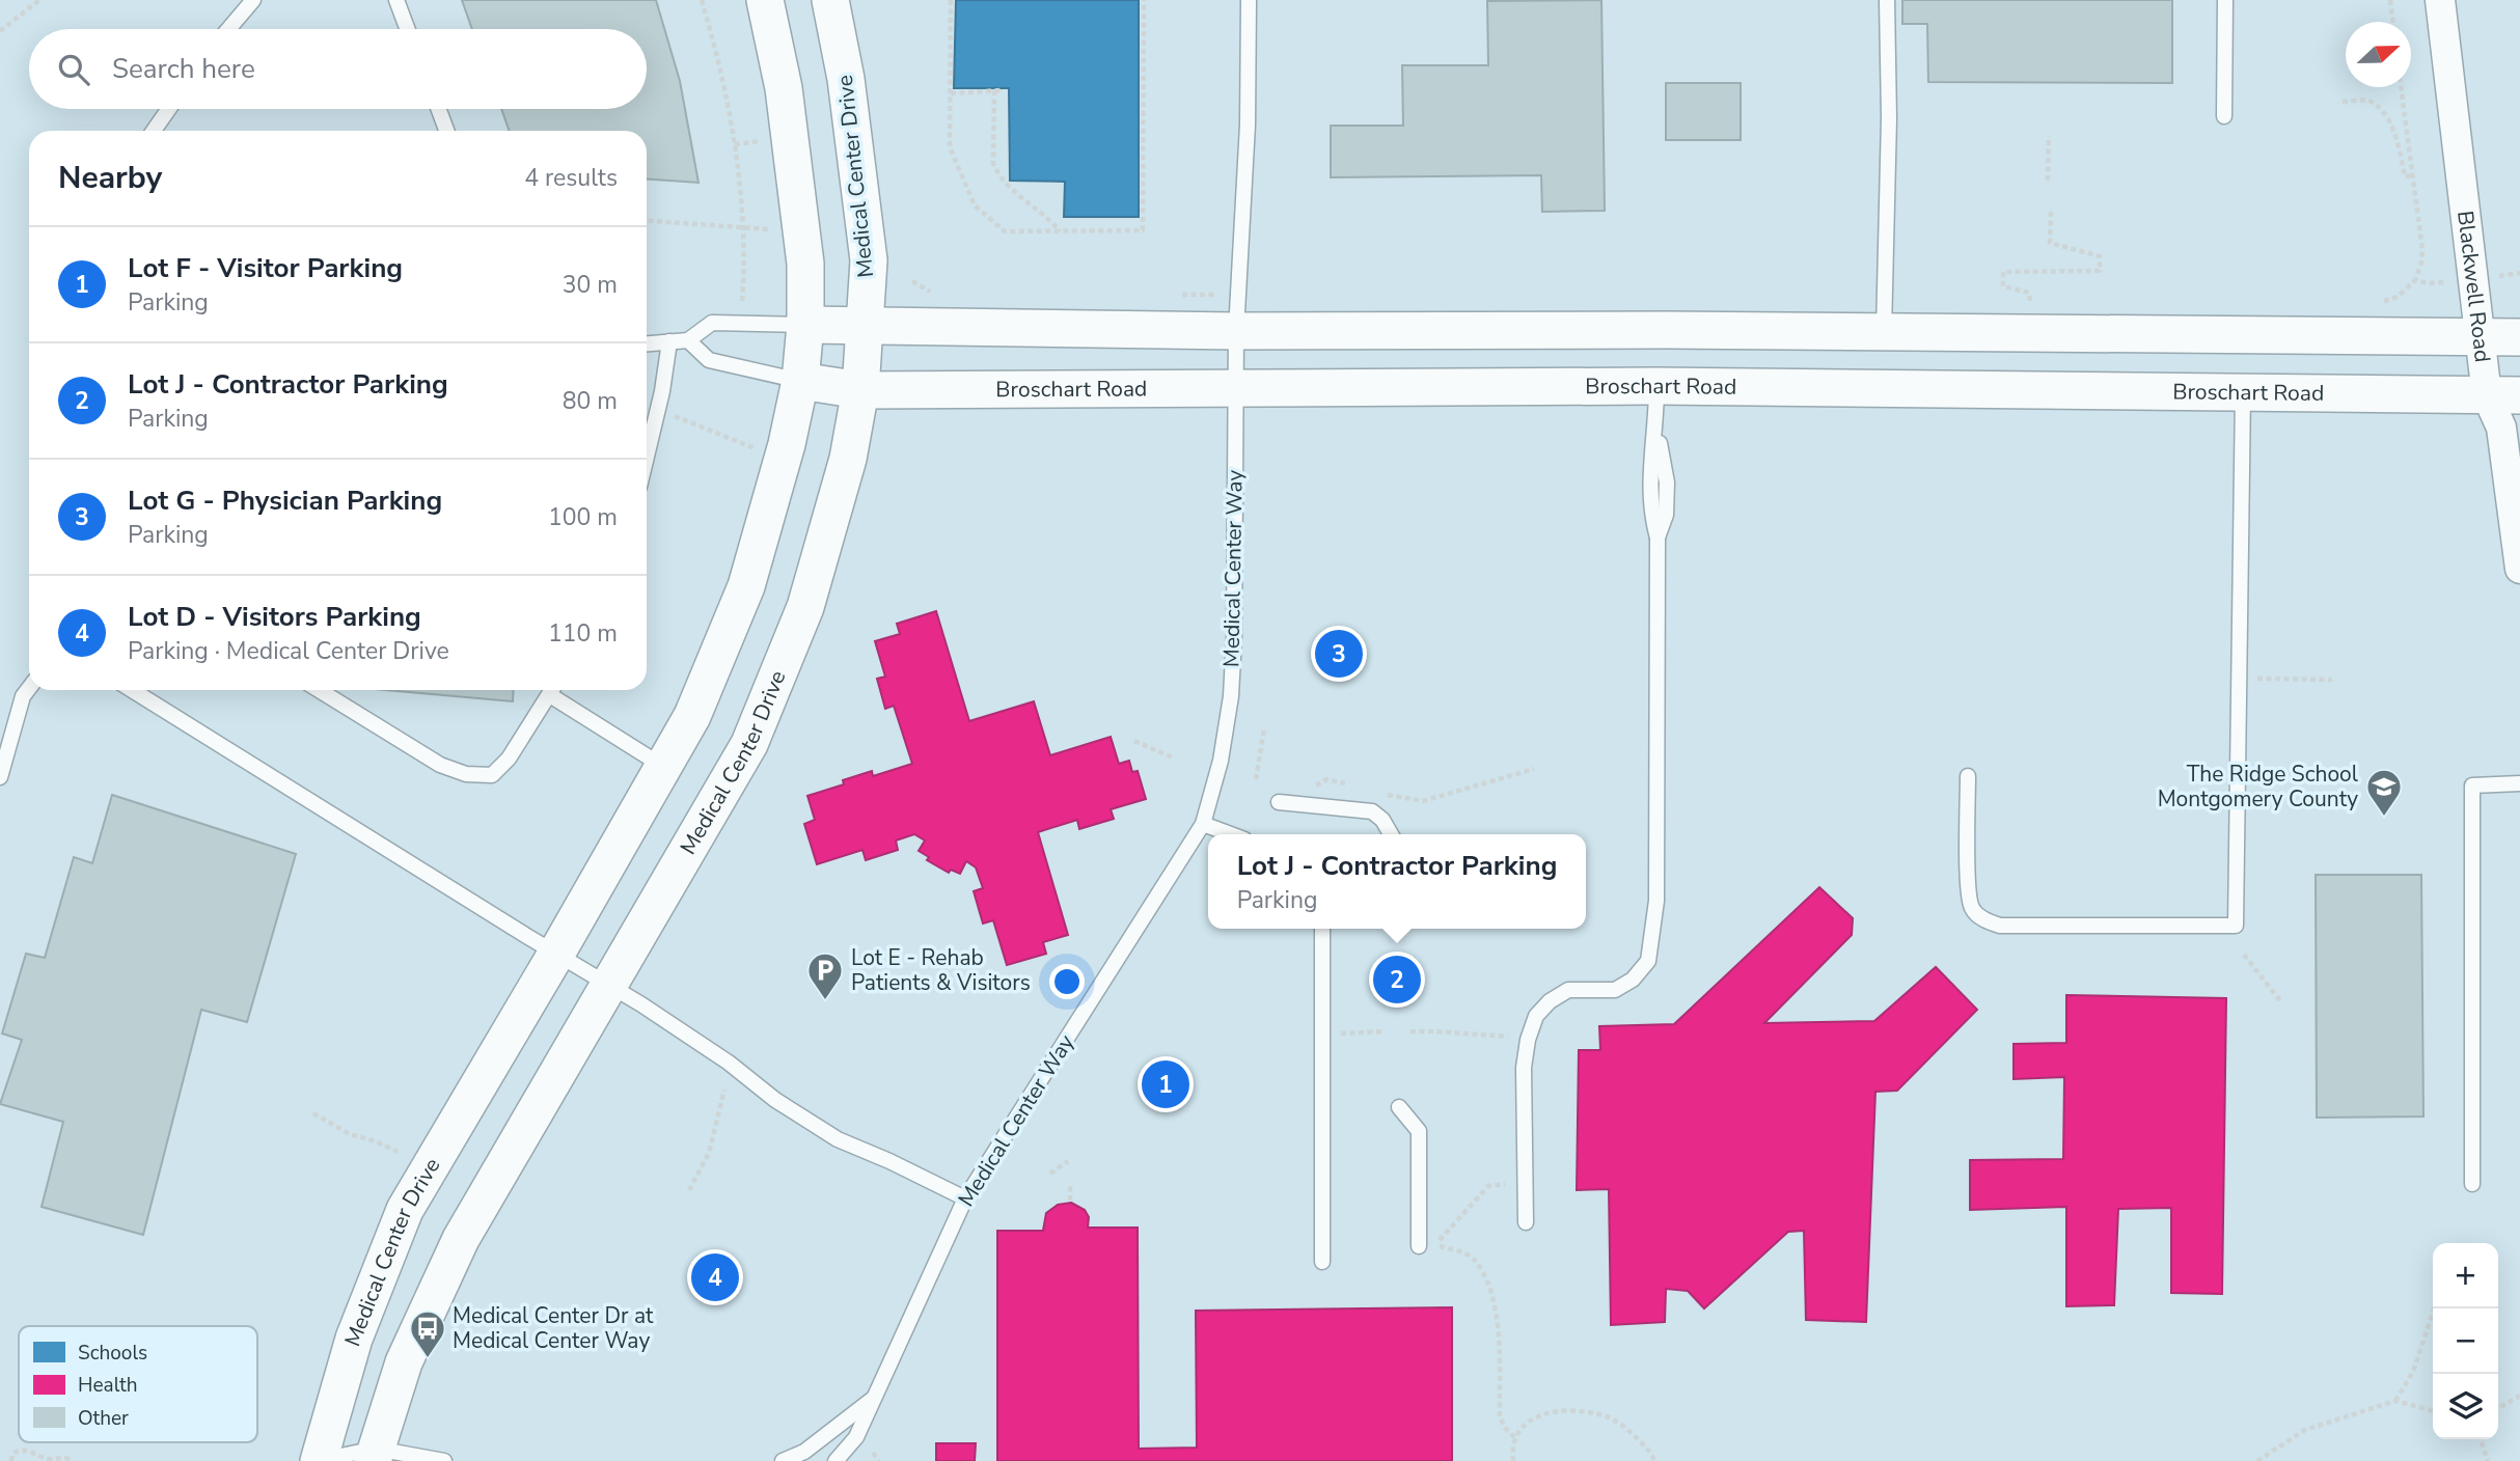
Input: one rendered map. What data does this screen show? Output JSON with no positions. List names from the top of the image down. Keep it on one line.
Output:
{"streets":{"street":["Medical Center Drive","Blackwell Road","Broschart Road"],"lane":["Medical Center Way"]},"crossings":[["Medical Center Drive","Broschart Road"],["Blackwell Road","Broschart Road"],["Broschart Road","Medical Center Way"]],"places":{"school or university":["The Ridge School Montgomery County"],"parking":["Lot E - Rehab Patients & Visitors"],"bus stop":["Medical Center Dr at Medical Center Way"]},"legend":["Schools","Health","Other"],"north":"right","page":{"search":"Search here","heading":["Nearby","4 results"],"list":[{"mark":"1","name":"Lot F - Visitor Parking","note":"Parking","value":"30 m"},{"mark":"2","name":"Lot J - Contractor Parking","note":"Parking","value":"80 m"},{"mark":"3","name":"Lot G - Physician Parking","note":"Parking","value":"100 m"},{"mark":"4","name":"Lot D - Visitors Parking","note":"Parking · Medical Center Drive","value":"110 m"}],"pins":["3","2","1","4"],"popup":["Lot J - Contractor Parking","Parking"],"map_buttons":["+","−"]}}
